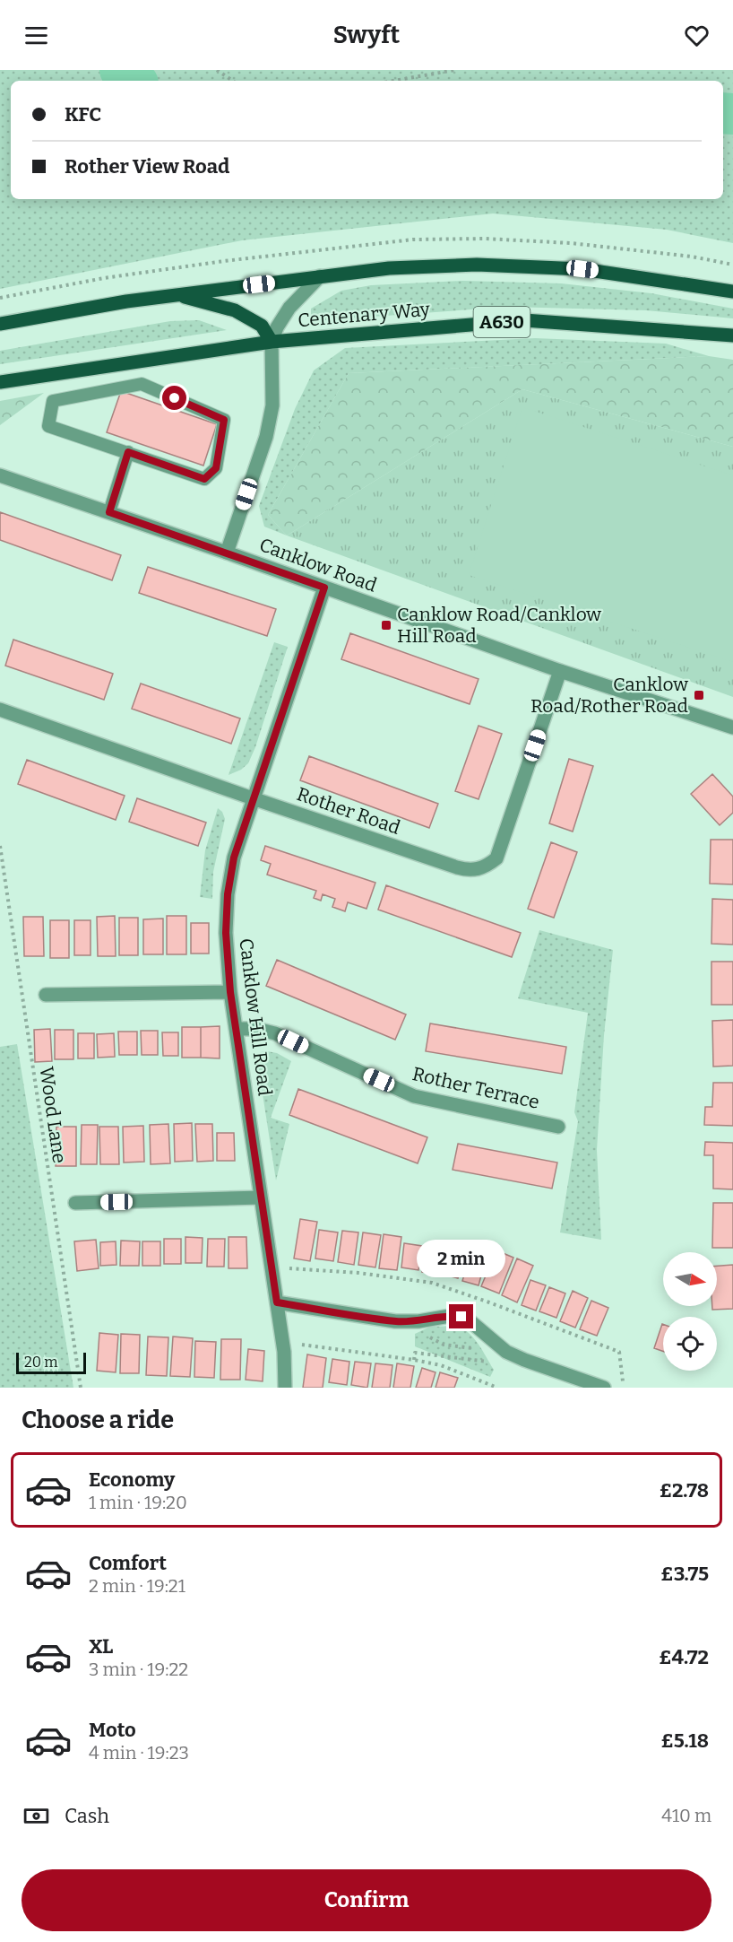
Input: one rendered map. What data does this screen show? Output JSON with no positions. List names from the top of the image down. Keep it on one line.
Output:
{"streets":{"main road":["Centenary Way","A630"],"street":["Canklow Road","Rother Road","Canklow Hill Road","Rother Terrace"],"path":["Wood Lane"]},"crossings":[["Canklow Road","Rother Road"],["Canklow Road","Canklow Hill Road"],["Rother Road","Canklow Hill Road"],["Canklow Hill Road","Rother Terrace"]],"places":{"transit":["Canklow Road/Canklow Hill Road","Canklow Road/Rother Road"]},"scale_bar":"20 m","north":"right","page":{"header":"Swyft","banner":["KFC","Rother View Road"],"bubble":"2 min","scale":"20 m","heading":"Choose a ride","list":[{"name":"Economy","note":"1 min · 19:20","value":"£2.78"},{"name":"Comfort","note":"2 min · 19:21","value":"£3.75"},{"name":"XL","note":"3 min · 19:22","value":"£4.72"},{"name":"Moto","note":"4 min · 19:23","value":"£5.18"}],"pay":["Cash","410 m"],"buttons":"Confirm"}}
